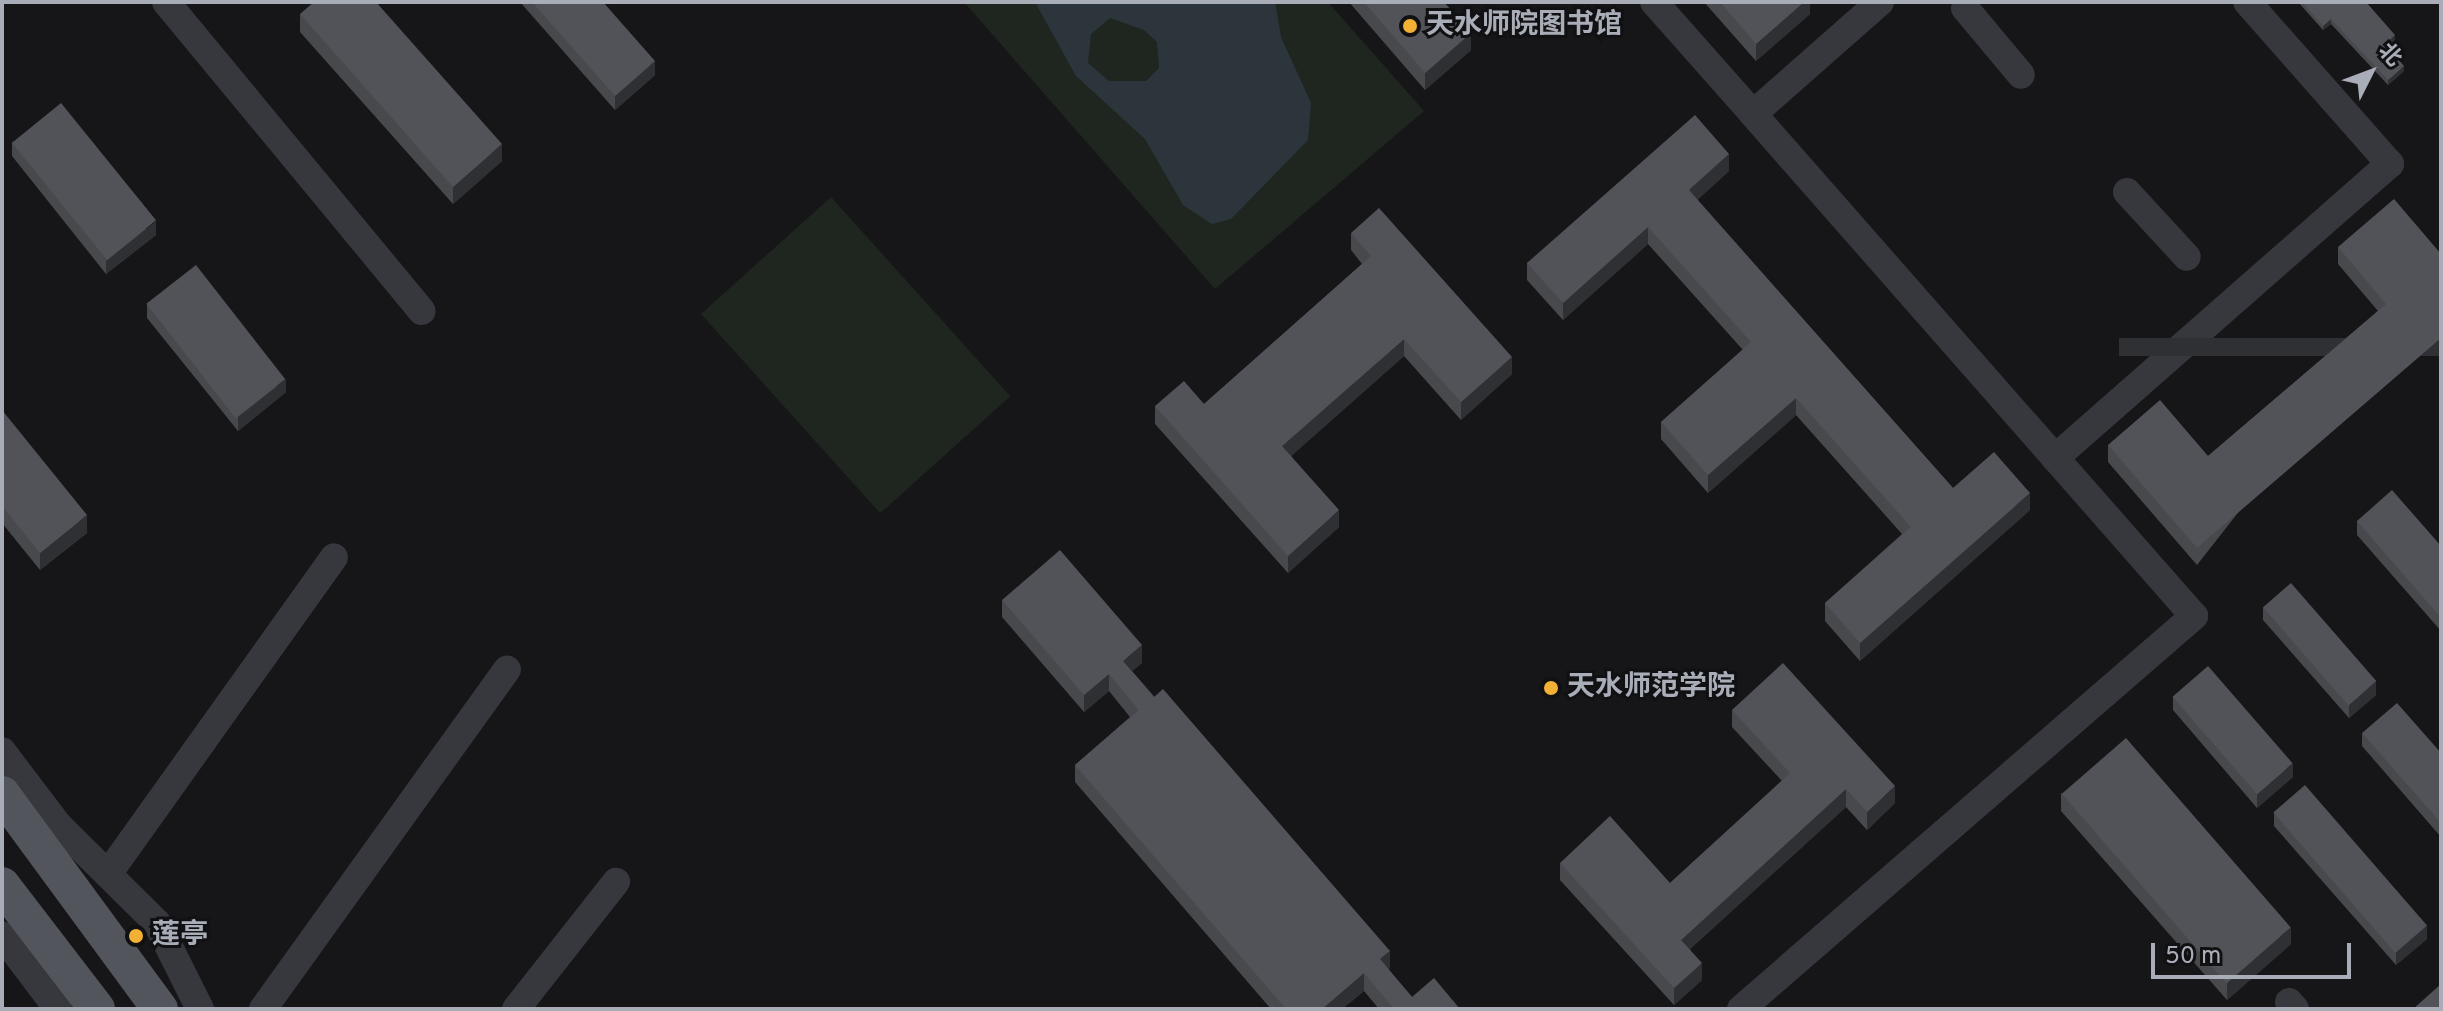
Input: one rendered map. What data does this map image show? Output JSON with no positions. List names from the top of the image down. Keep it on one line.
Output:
{"places":["天水师院图书馆","天水师范学院","莲亭"],"scale_bar":"50 m","north":"top right"}
